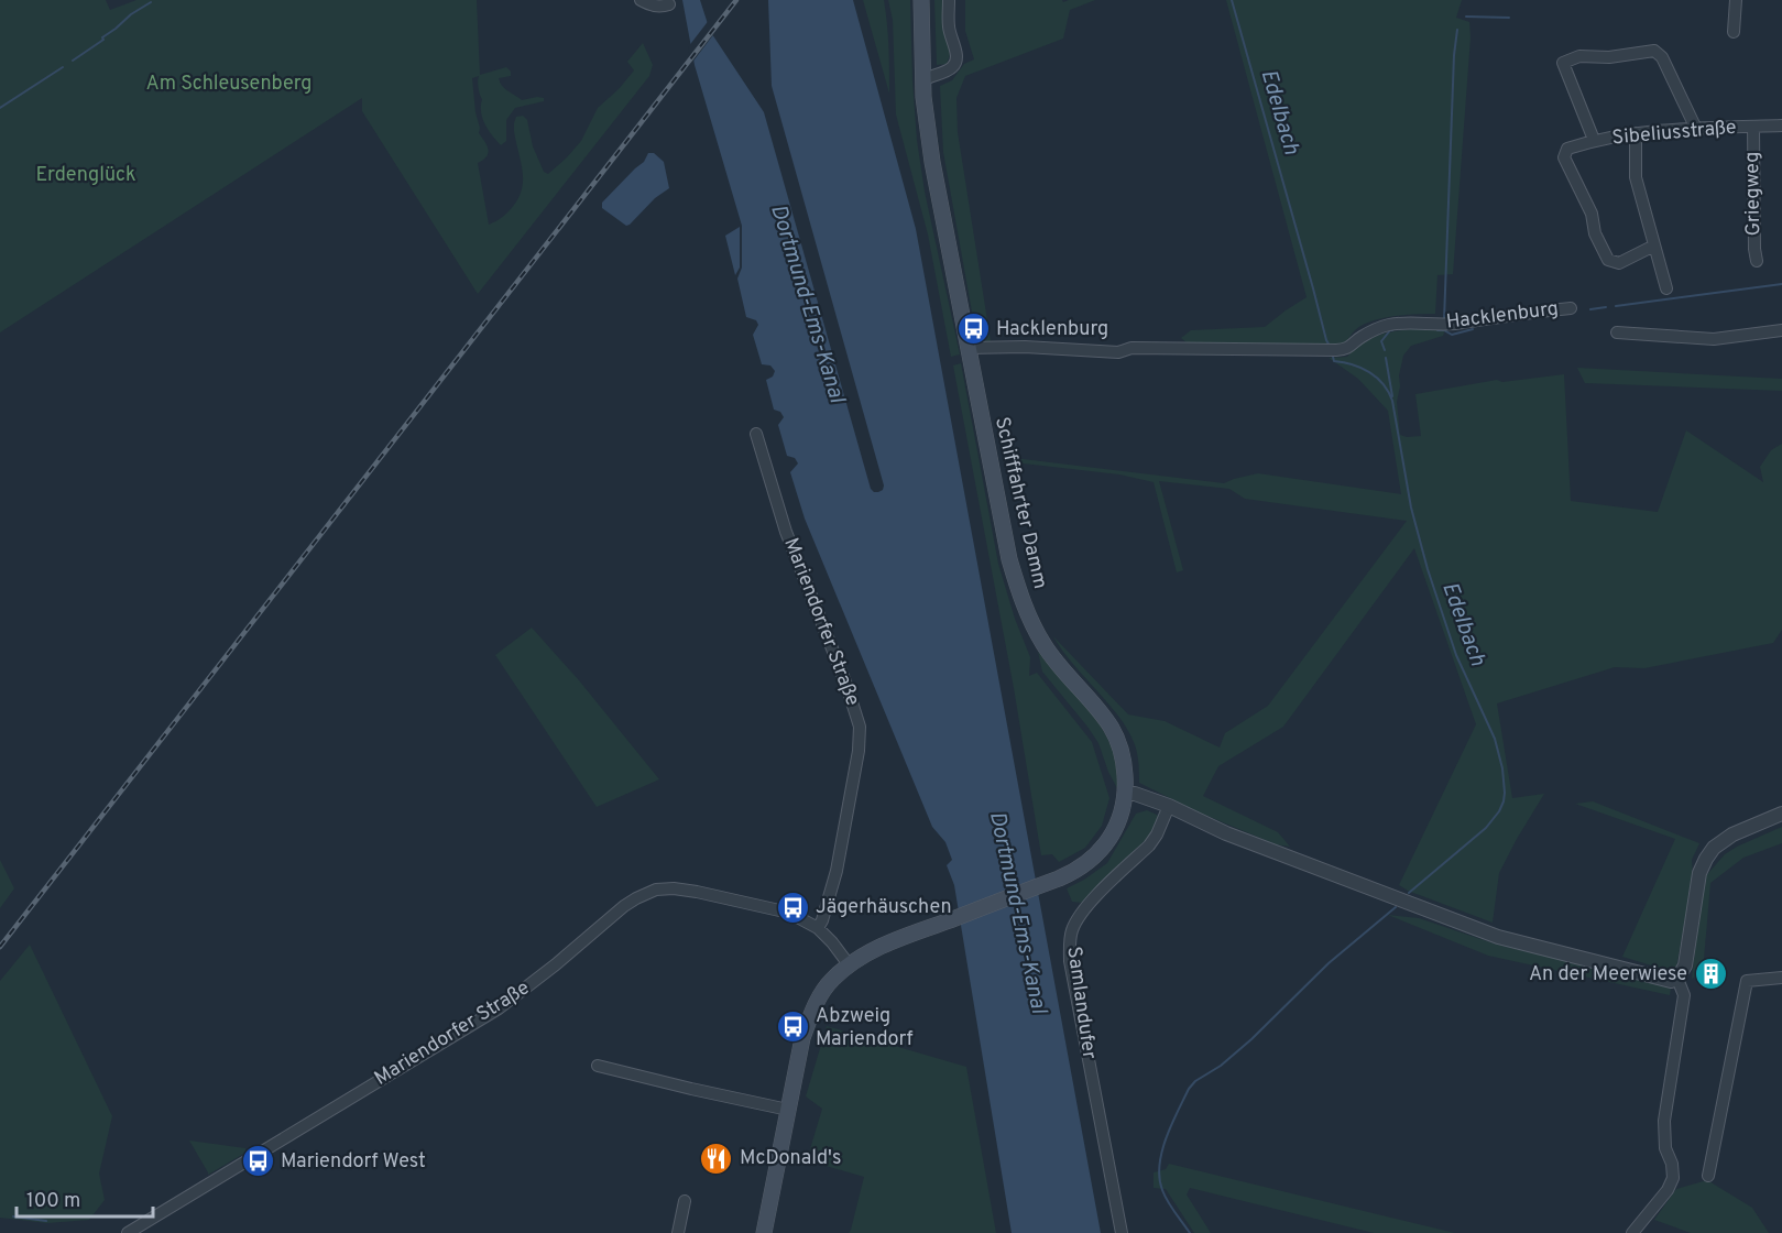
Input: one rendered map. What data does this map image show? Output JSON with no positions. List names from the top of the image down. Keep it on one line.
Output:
{"streets":{"main road":["Schifffahrter Damm"],"street":["Sibeliusstraße","Griegweg","Hacklenburg","Mariendorfer Straße","Samlandufer"]},"crossings":[["Sibeliusstraße","Griegweg"],["Hacklenburg","Schifffahrter Damm"],["Schifffahrter Damm","Mariendorfer Straße"]],"water":["Edelbach","Dortmund-Ems-Kanal"],"parks":["Am Schleusenberg","Erdenglück"],"places":{"bus stop":["Hacklenburg","Jägerhäuschen","Abzweig Mariendorf","Mariendorf West"],"building":["An der Meerwiese"],"restaurant":["McDonald's"]},"scale_bar":"100 m"}
